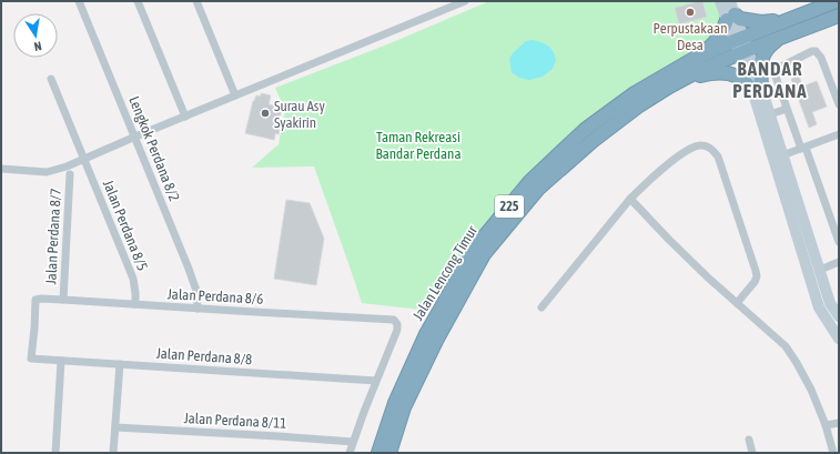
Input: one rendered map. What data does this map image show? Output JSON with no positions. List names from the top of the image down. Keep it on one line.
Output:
{"streets":{"highway":["225","Jalan Lencong Timur"],"street":["Lengkok Perdana 8/2","Jalan Perdana 8/5","Jalan Perdana 8/7","Jalan Perdana 8/6","Jalan Perdana 8/8","Jalan Perdana 8/11"]},"crossings":[["Lengkok Perdana 8/2","Jalan Perdana 8/6"],["Jalan Perdana 8/5","Jalan Perdana 8/6"],["Jalan Perdana 8/7","Jalan Perdana 8/6"],["Jalan Perdana 8/6","Jalan Perdana 8/8"]],"districts":["BANDAR PERDANA"],"parks":["Taman Rekreasi Bandar Perdana"],"places":["Perpustakaan Desa","Surau Asy Syakirin"],"north":"bottom"}
